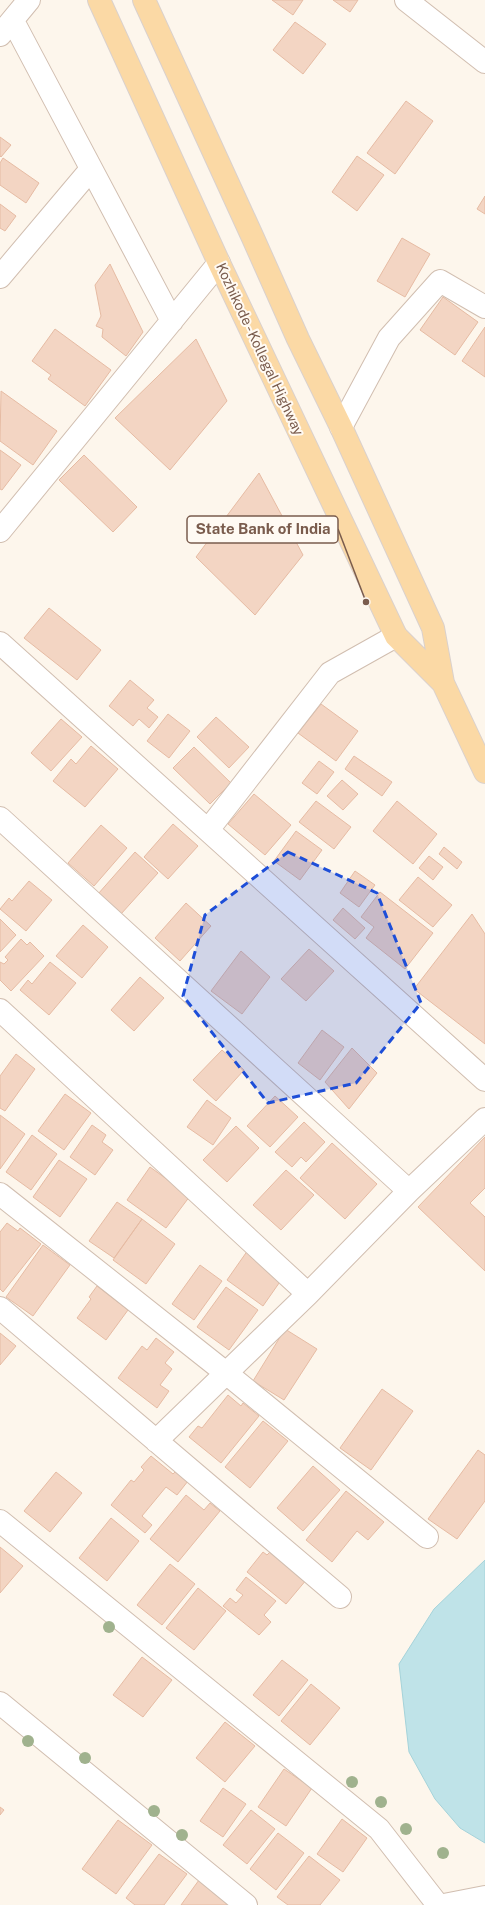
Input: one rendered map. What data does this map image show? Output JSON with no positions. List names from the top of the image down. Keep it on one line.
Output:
{"streets":{"main road":["Kozhikode - Kollegal Highway"]},"places":["State Bank of India"]}
